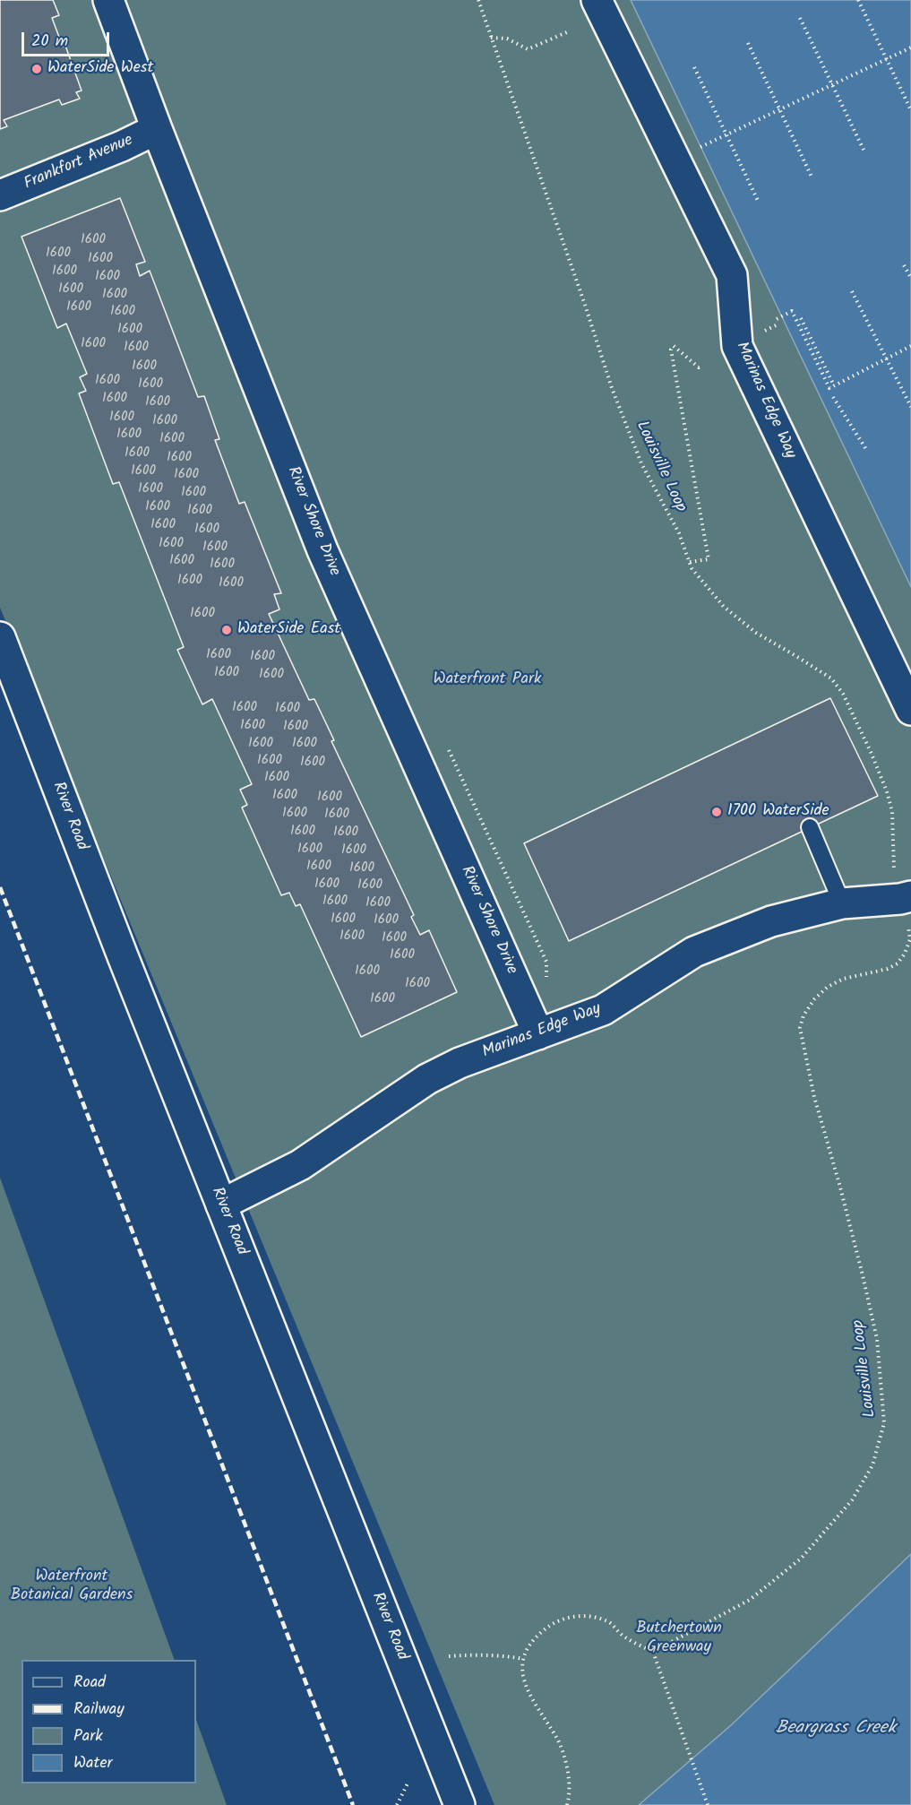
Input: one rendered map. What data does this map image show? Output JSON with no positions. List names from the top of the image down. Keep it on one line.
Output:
{"streets":{"street":["Frankfort Avenue","Marinas Edge Way","River Shore Drive","River Road"],"path":["Louisville Loop"]},"crossings":[["Frankfort Avenue","River Shore Drive"],["Marinas Edge Way","Louisville Loop"],["Marinas Edge Way","River Shore Drive"],["Marinas Edge Way","River Road"]],"water":["Beargrass Creek"],"parks":["Waterfront Park","Waterfront Botanical Gardens","Butchertown Greenway"],"places":["WaterSide West","WaterSide East","1700 WaterSide"],"house_numbers":["1600","1600","1600","1600","1600","1600","1600","1600","1600","1600","1600","1600","1600","1600","1600","1600","1600","1600","1600","1600","1600","1600","1600","1600","1600","1600","1600","1600","1600","1600","1600","1600","1600","1600","1600","1600","1600","1600","1600","1600","1600","1600","1600","1600","1600","1600","1600","1600","1600","1600","1600","1600","1600","1600","1600","1600","1600","1600","1600","1600","1600","1600","1600","1600","1600","1600","1600","1600","1600","1600","1600","1600","1600"],"legend":["Road","Railway","Park","Water"],"scale_bar":"20 m"}
